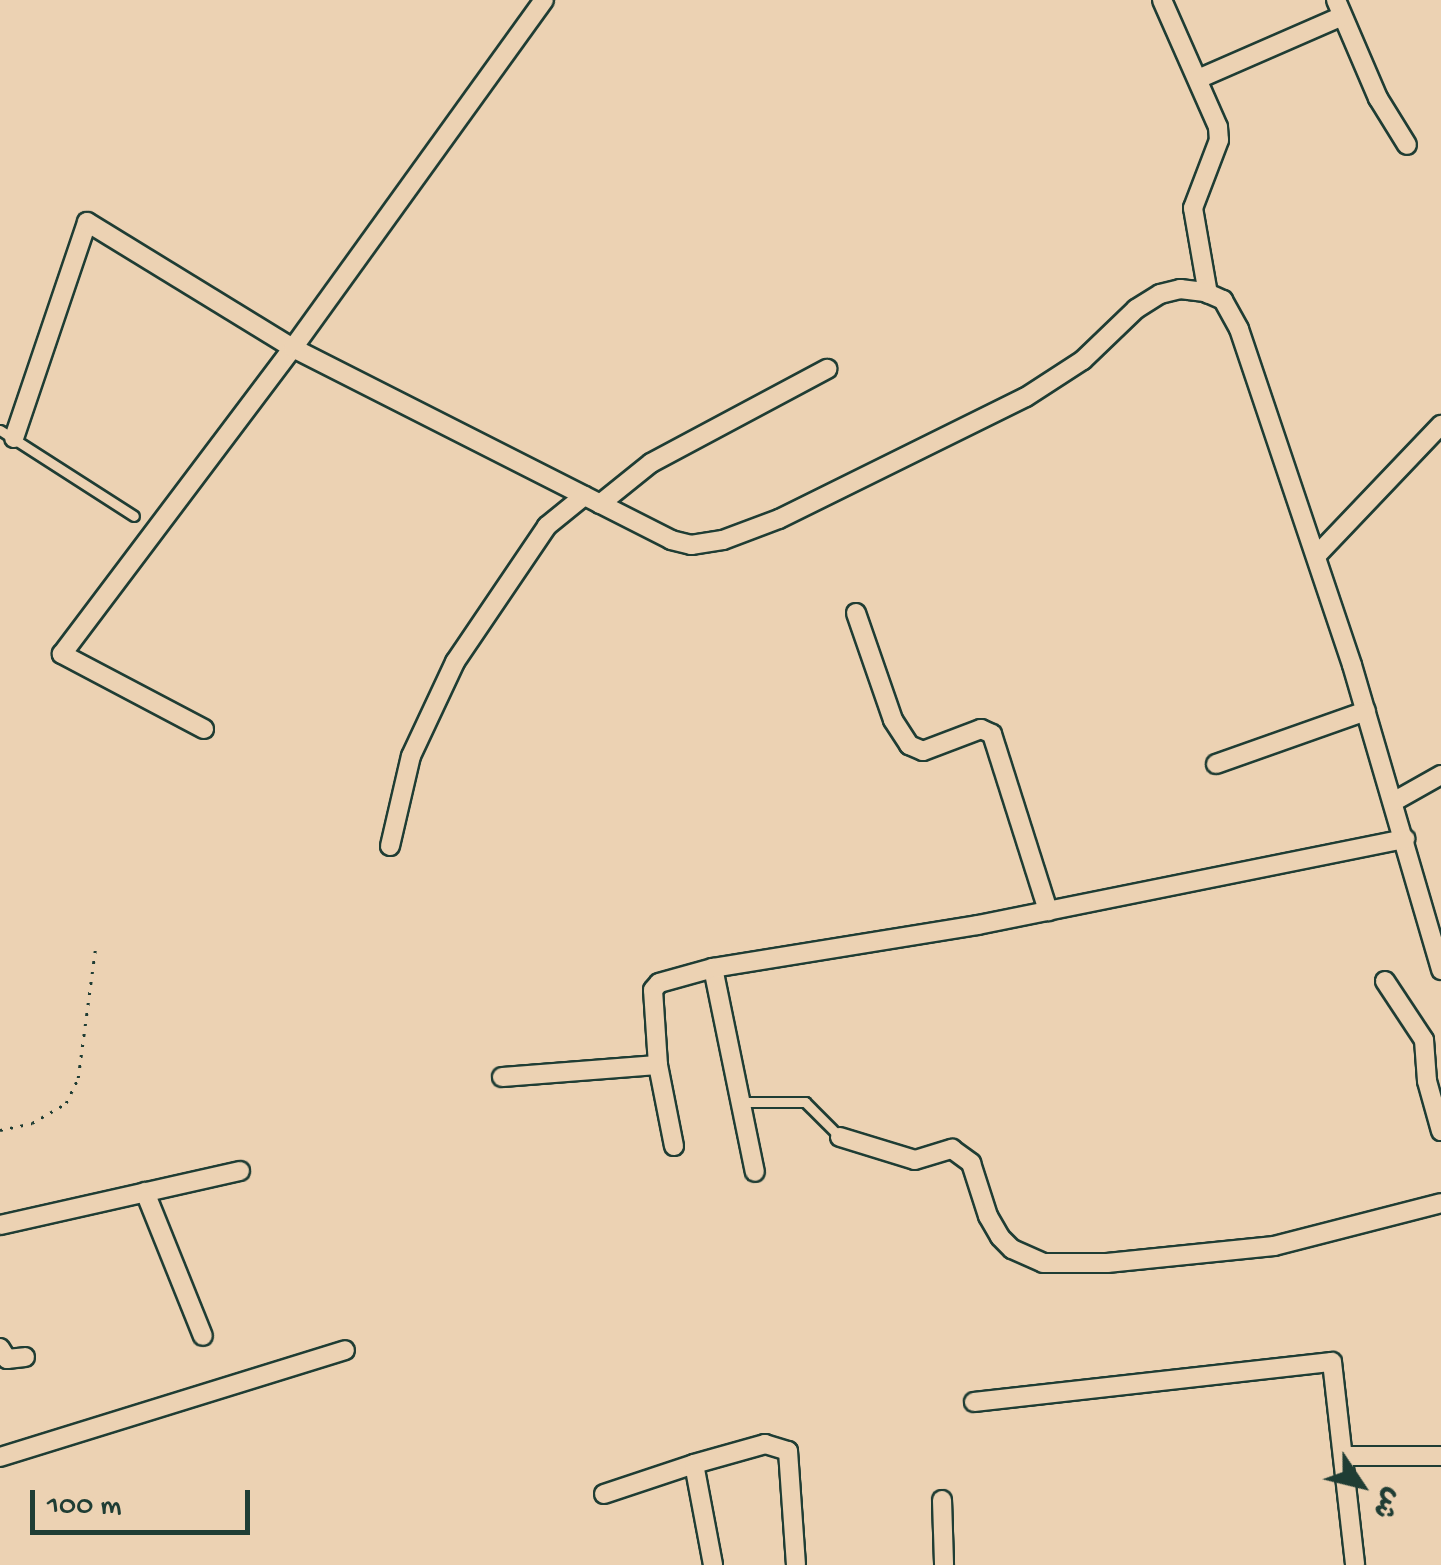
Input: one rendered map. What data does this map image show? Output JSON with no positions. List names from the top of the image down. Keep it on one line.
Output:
{"scale_bar":"100 m","north":"bottom right"}
